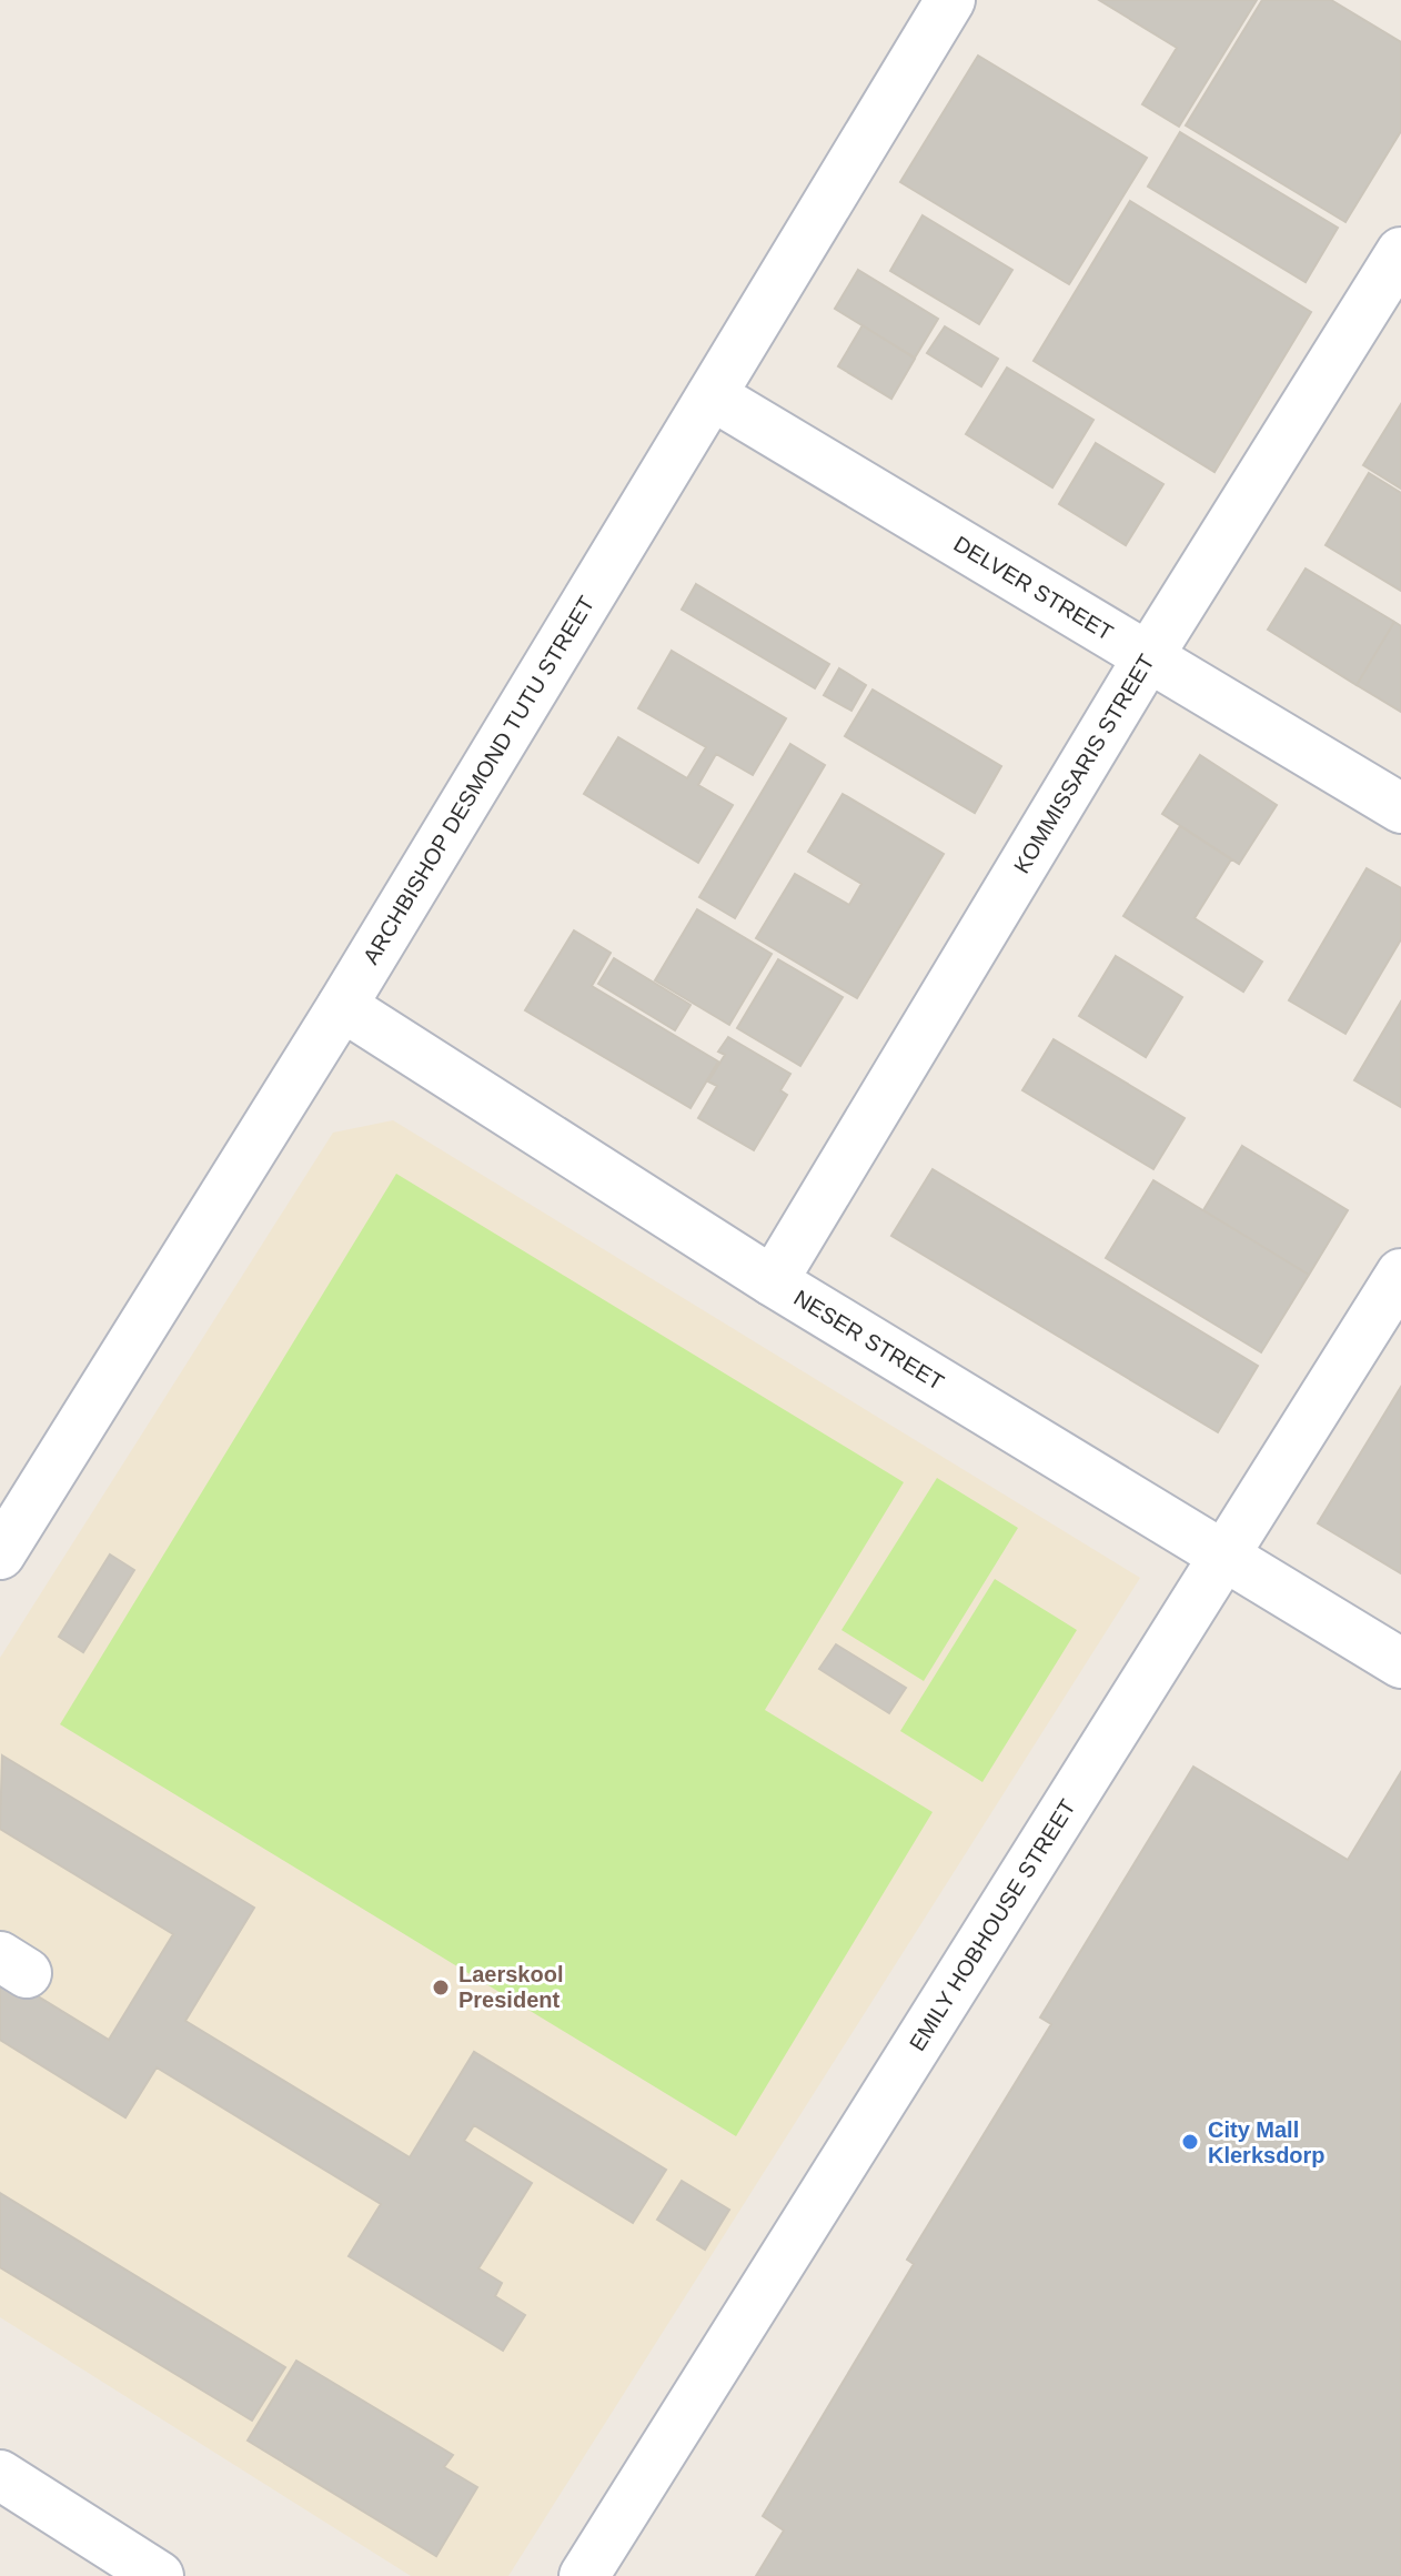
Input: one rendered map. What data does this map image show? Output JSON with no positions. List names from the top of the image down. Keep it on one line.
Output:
{"streets":{"street":["DELVER STREET","KOMMISSARIS STREET","ARCHBISHOP DESMOND TUTU STREET","NESER STREET","EMILY HOBHOUSE STREET"]},"crossings":[["DELVER STREET","KOMMISSARIS STREET"],["DELVER STREET","ARCHBISHOP DESMOND TUTU STREET"],["KOMMISSARIS STREET","NESER STREET"],["ARCHBISHOP DESMOND TUTU STREET","NESER STREET"],["NESER STREET","EMILY HOBHOUSE STREET"]],"places":["Laerskool President","City Mall Klerksdorp"]}
